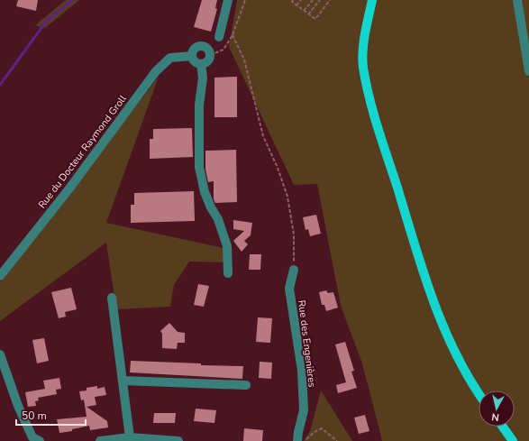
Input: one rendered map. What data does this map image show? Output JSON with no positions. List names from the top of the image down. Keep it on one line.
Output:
{"streets":{"street":["Rue du Docteur Raymond Groll","Rue des Engenières"]},"scale_bar":"50 m","north":"bottom"}
